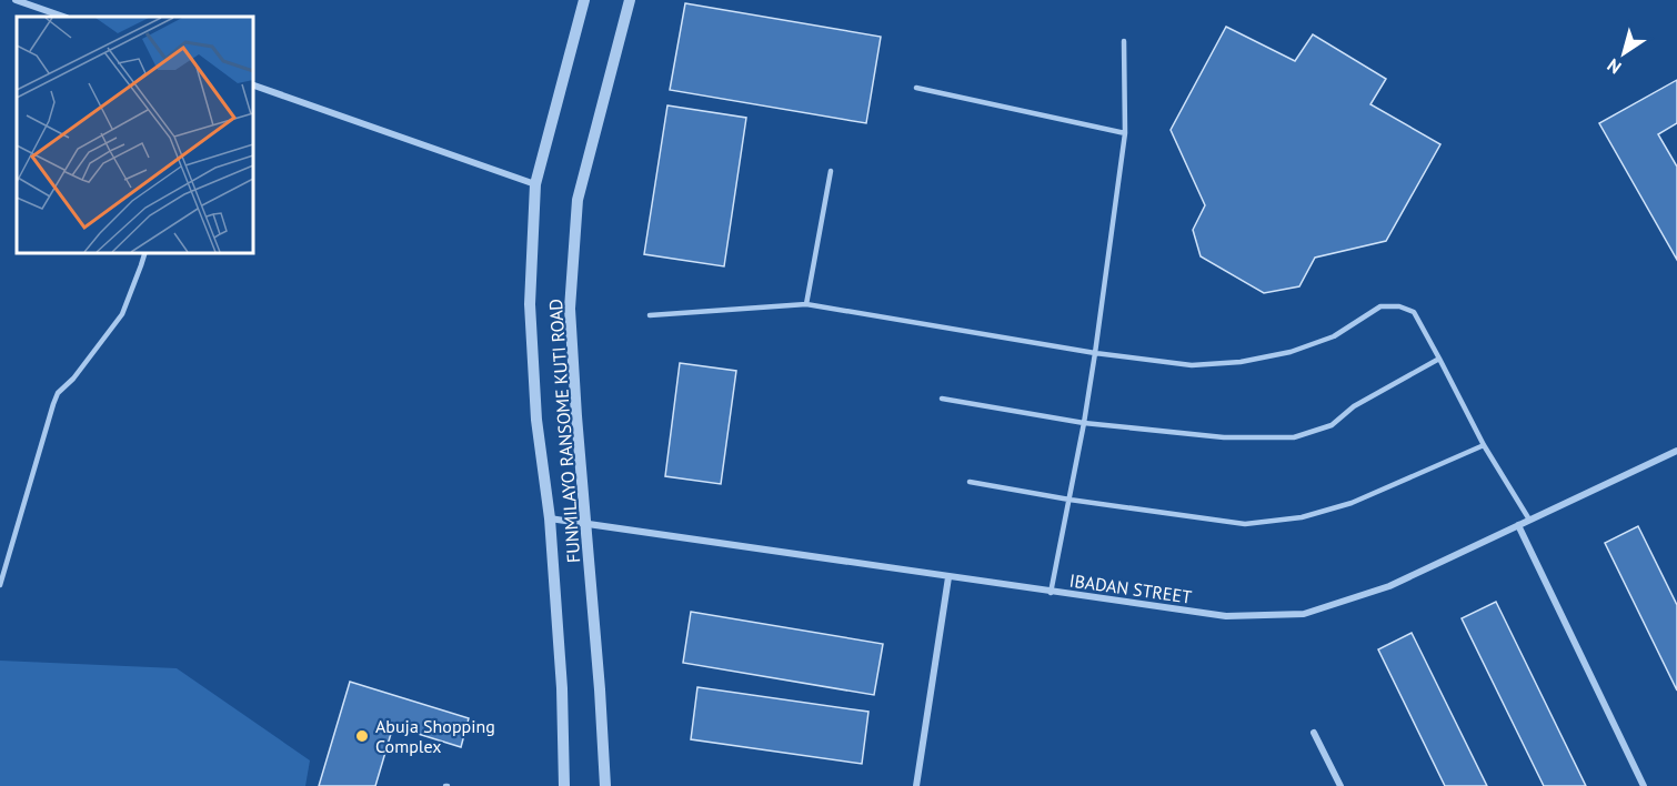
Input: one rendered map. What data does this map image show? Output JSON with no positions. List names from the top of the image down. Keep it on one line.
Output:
{"streets":{"street":["FUNMILAYO RANSOME KUTI ROAD","IBADAN STREET"]},"crossings":[["FUNMILAYO RANSOME KUTI ROAD","IBADAN STREET"]],"places":["Abuja Shopping Complex"],"north":"bottom left"}
